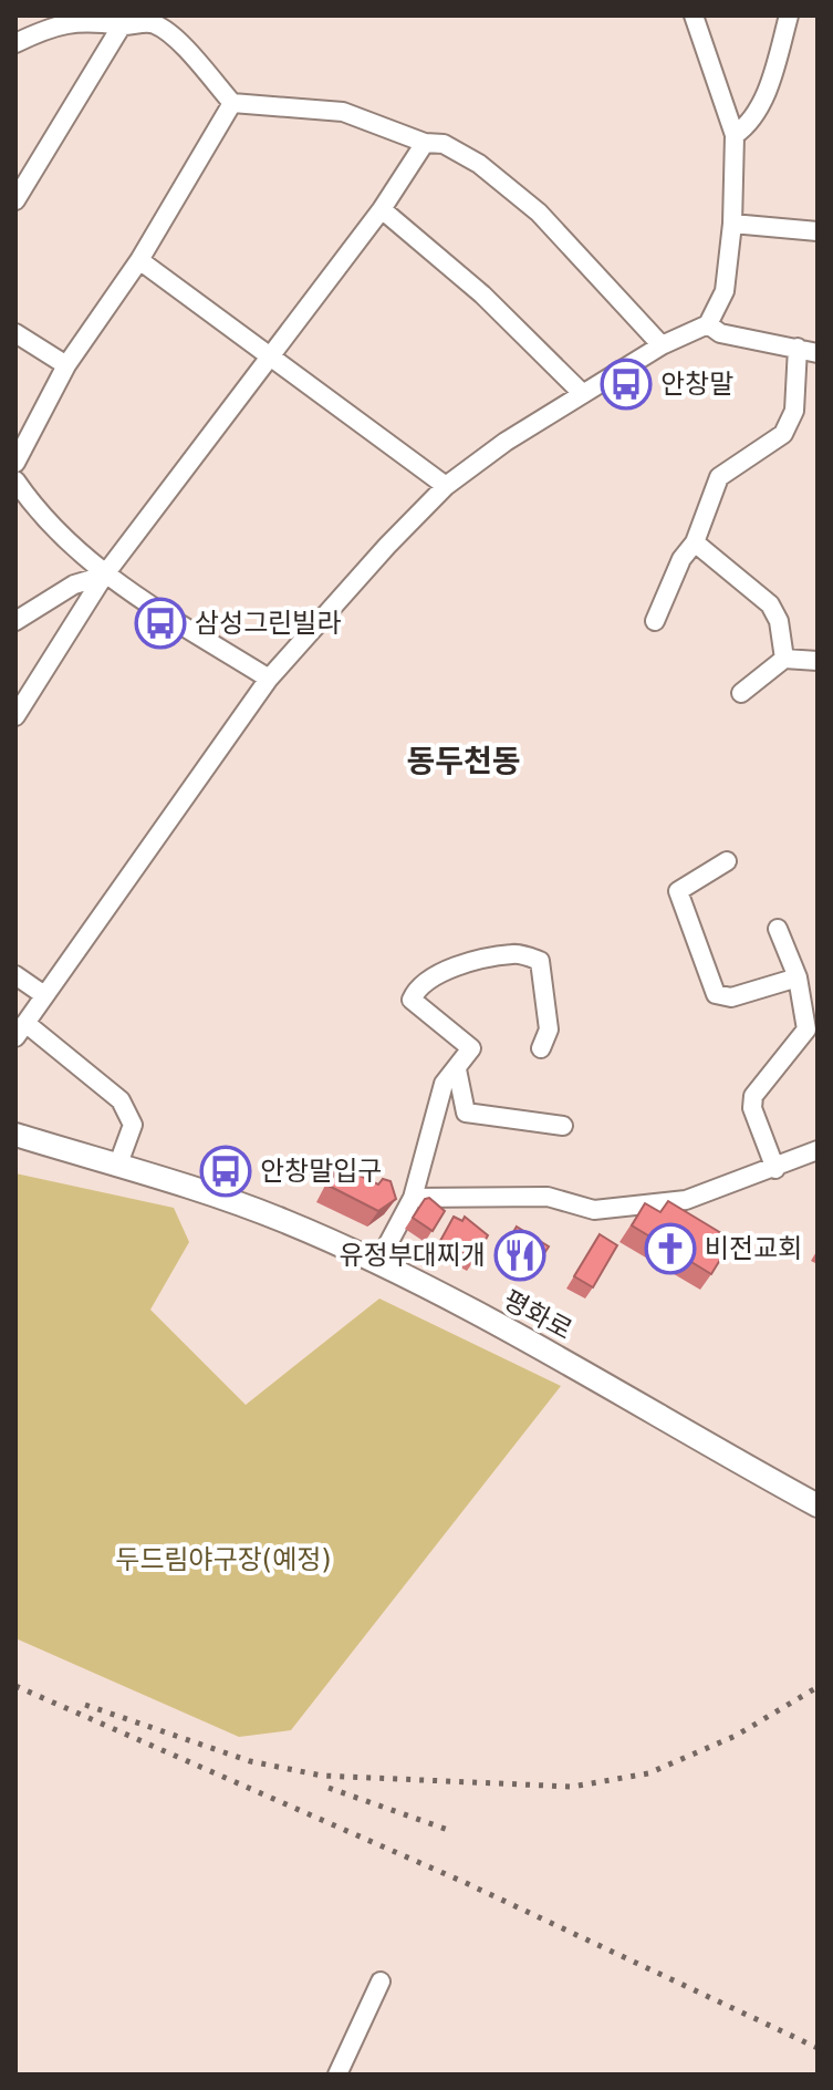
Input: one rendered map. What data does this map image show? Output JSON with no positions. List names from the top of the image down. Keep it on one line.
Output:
{"streets":{"main road":["평화로"]},"districts":["동두천동"],"parks":["두드림야구장(예정)"],"places":{"bus stop":["안창말","삼성그린빌라","안창말입구"],"church":["비전교회"],"restaurant":["유정부대찌개"]}}
